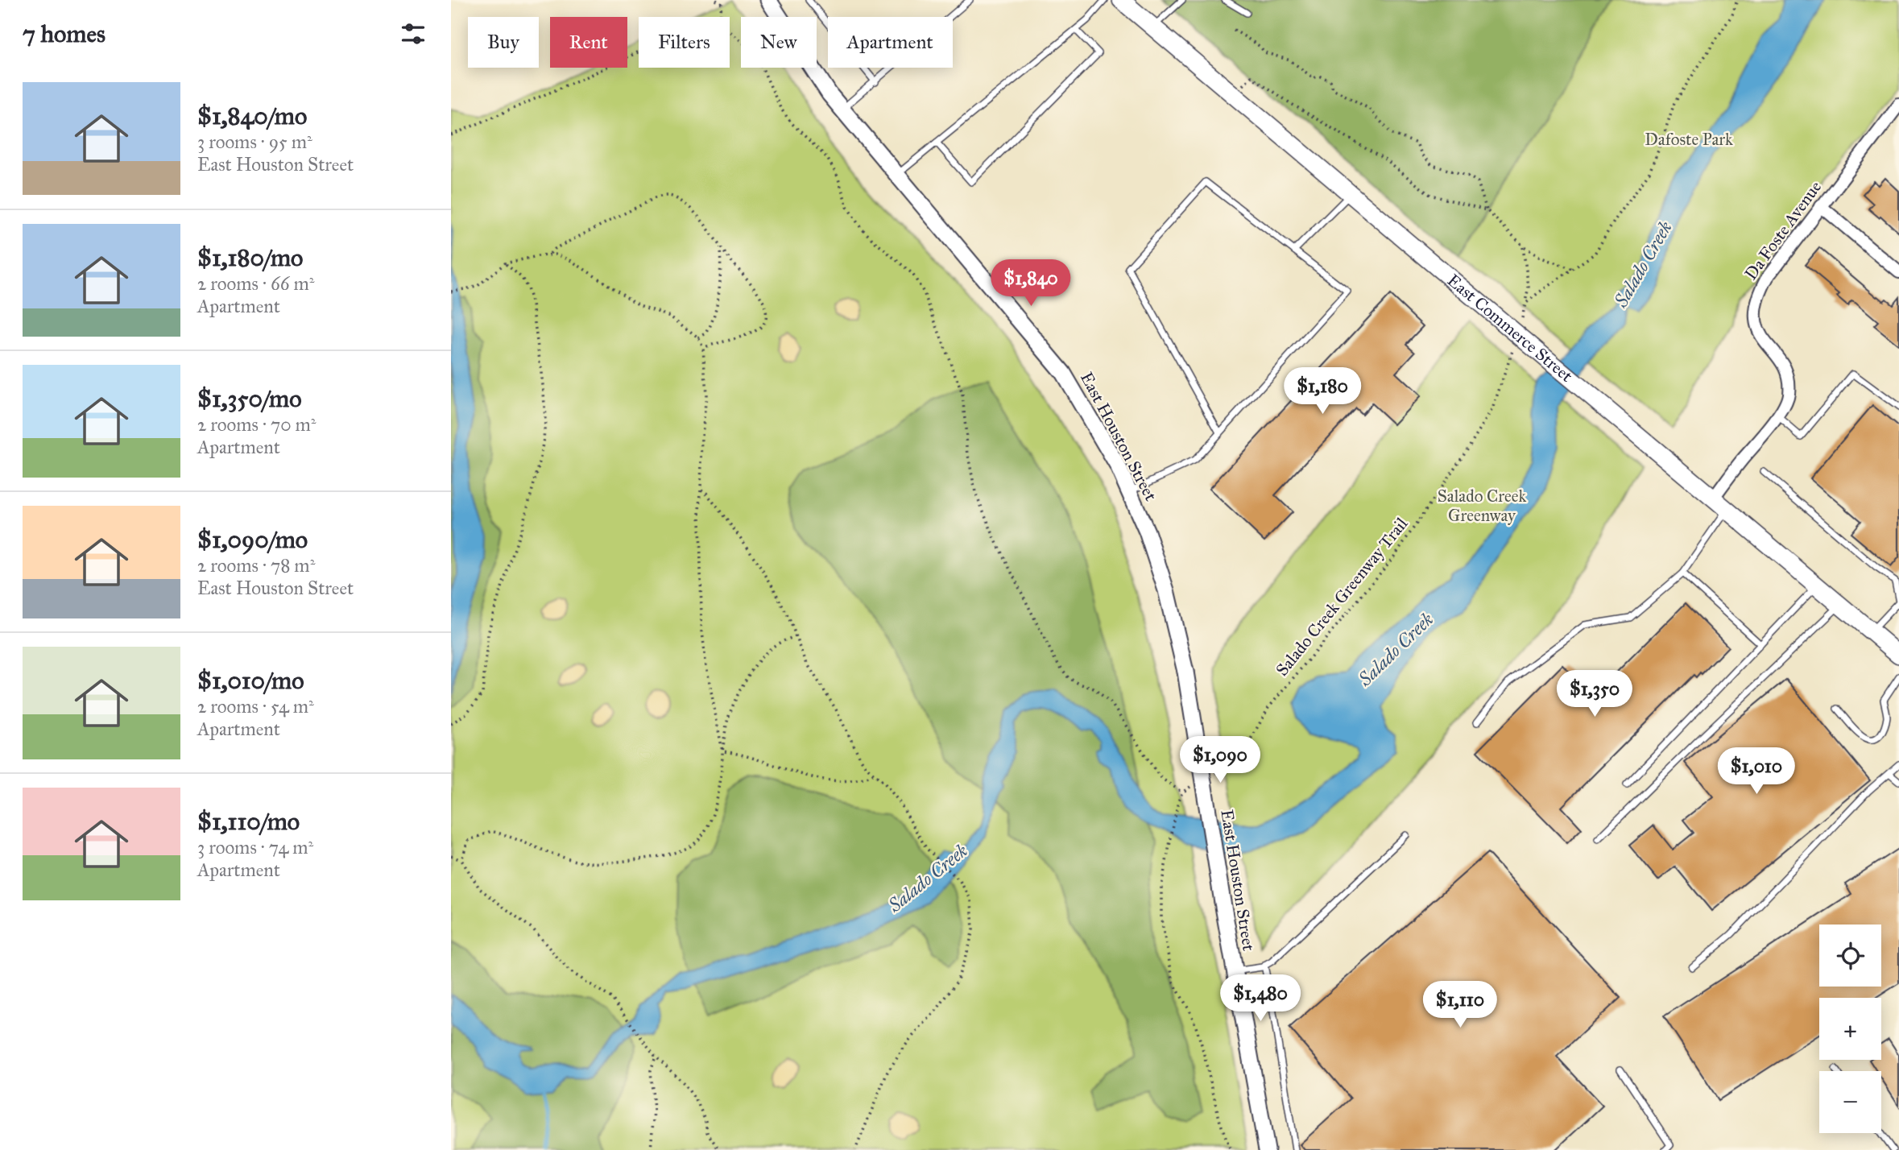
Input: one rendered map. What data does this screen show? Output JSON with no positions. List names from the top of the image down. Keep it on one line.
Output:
{"streets":{"main road":["East Commerce Street","East Houston Street"],"street":["Da Foste Avenue"],"path":["Salado Creek Greenway Trail"]},"crossings":[["Da Foste Avenue","East Commerce Street"]],"water":["Salado Creek"],"parks":["Dafoste Park","Salado Creek Greenway"],"page":{"heading":"7 homes","chip":["Buy","Rent","Filters","New","Apartment"],"list":[{"name":"$1,840/mo","note":"3 rooms · 95 m² · East Houston Street"},{"name":"$1,180/mo","note":"2 rooms · 66 m² · Apartment"},{"name":"$1,350/mo","note":"2 rooms · 70 m² · Apartment"},{"name":"$1,090/mo","note":"2 rooms · 78 m² · East Houston Street"},{"name":"$1,010/mo","note":"2 rooms · 54 m² · Apartment"},{"name":"$1,110/mo","note":"3 rooms · 74 m² · Apartment"}],"price":["$1,840","$1,180","$1,350","$1,090","$1,010","$1,480","$1,110"],"map_buttons":["+","−"]}}
